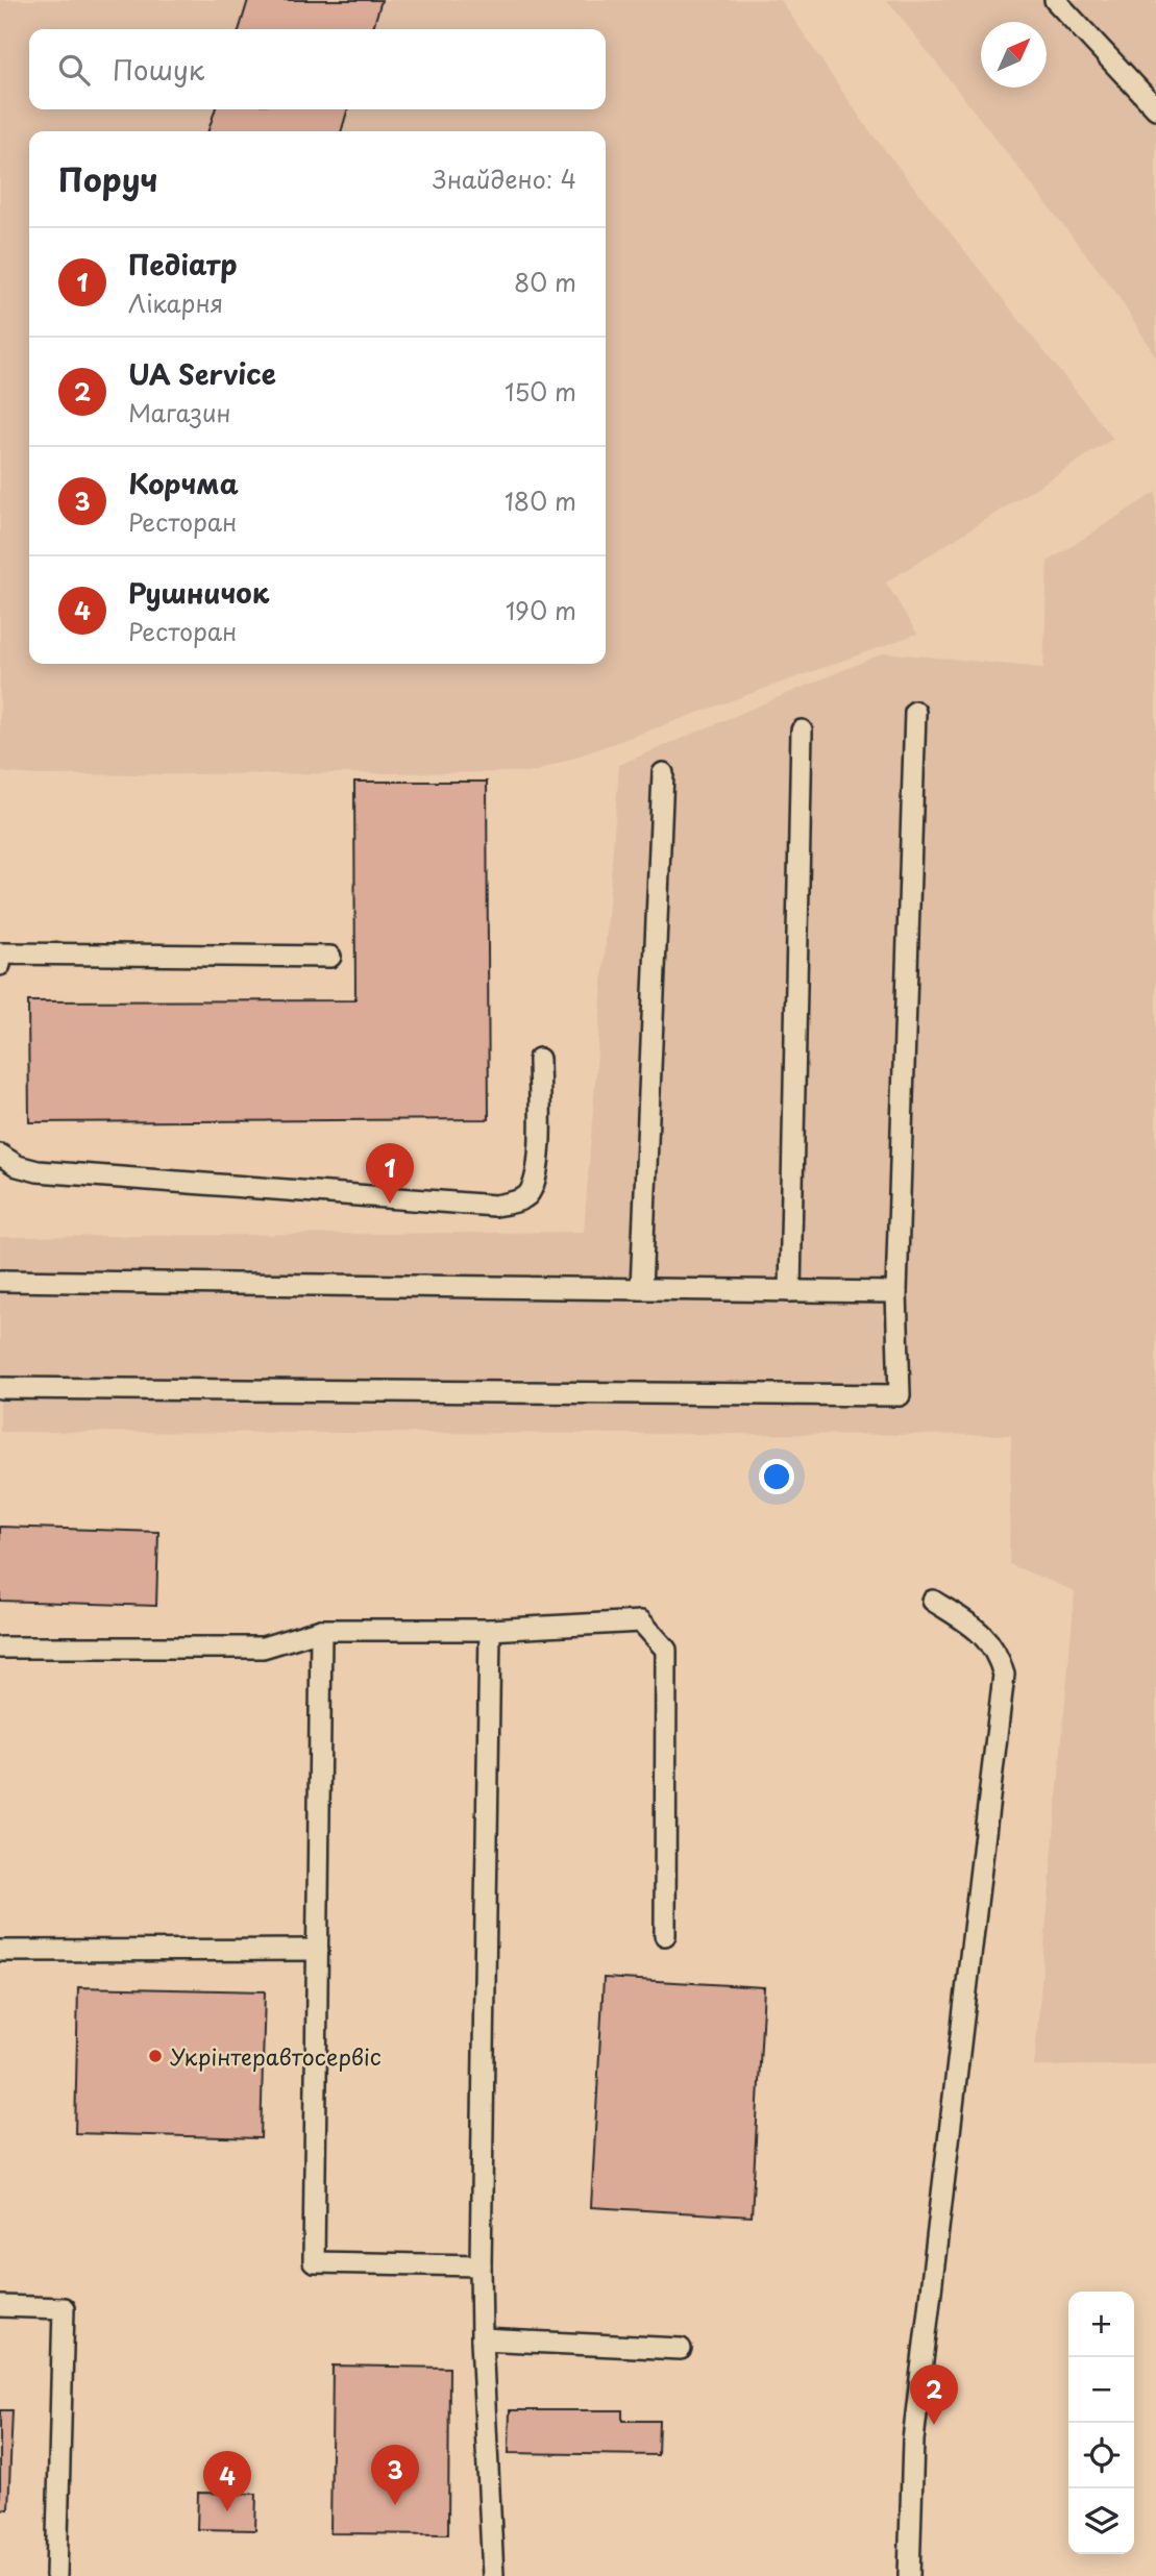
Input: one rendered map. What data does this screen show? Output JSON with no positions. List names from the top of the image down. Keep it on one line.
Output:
{"places":["Укрінтеравтосервіс"],"north":"top right","page":{"search":"Пошук","heading":["Поруч","Знайдено: 4"],"list":[{"mark":"1","name":"Педіатр","note":"Лікарня","value":"80 m"},{"mark":"2","name":"UA Service","note":"Магазин","value":"150 m"},{"mark":"3","name":"Корчма","note":"Ресторан","value":"180 m"},{"mark":"4","name":"Рушничок","note":"Ресторан","value":"190 m"}],"pins":["1","2","3","4"],"map_buttons":["+","−"]}}
